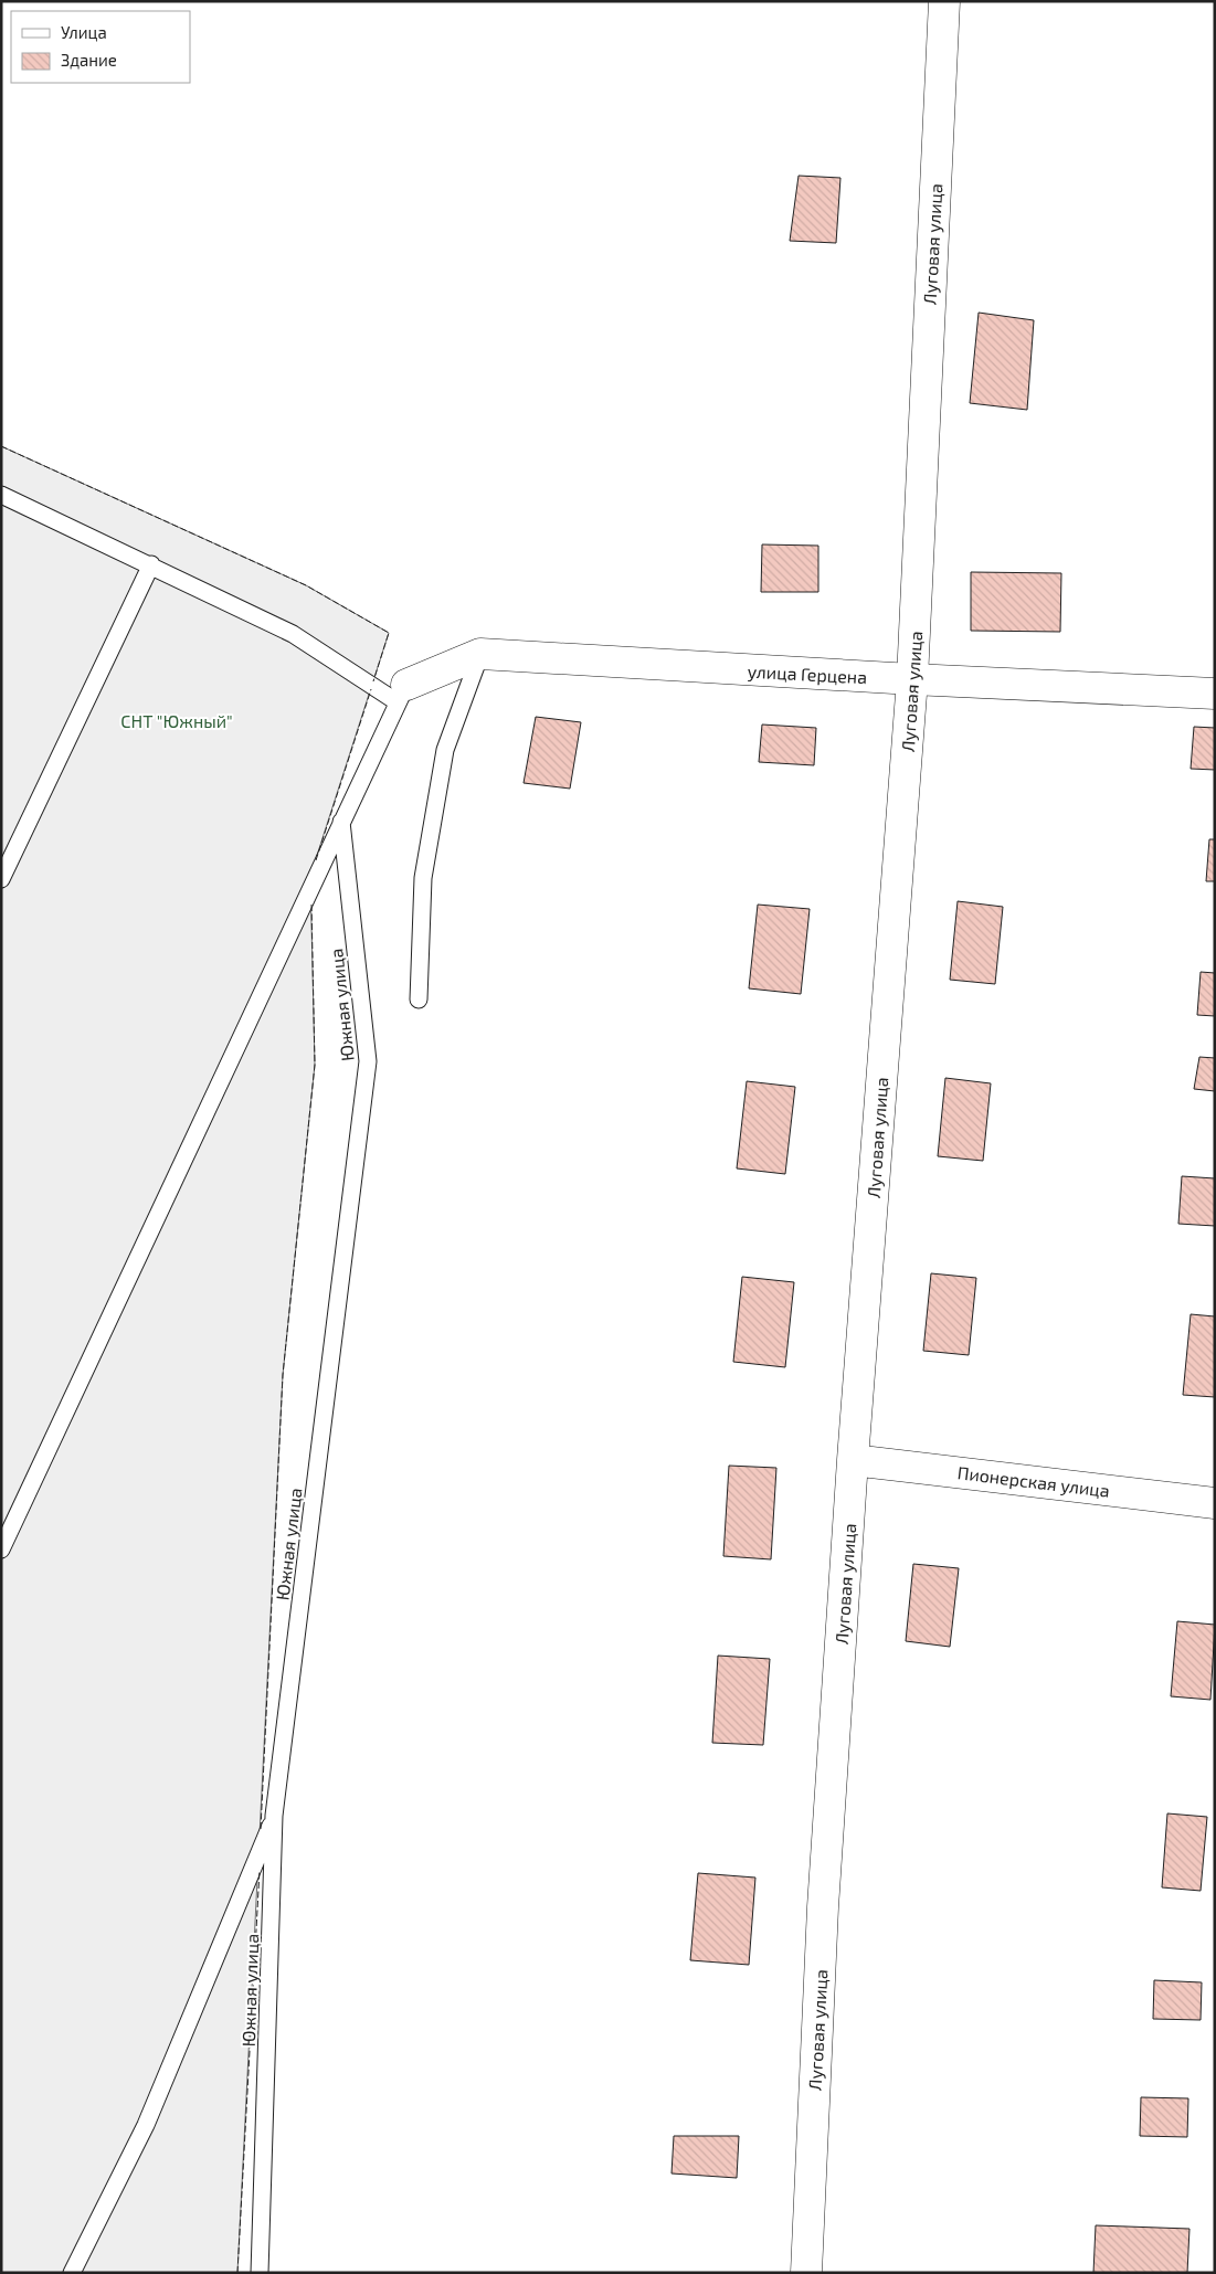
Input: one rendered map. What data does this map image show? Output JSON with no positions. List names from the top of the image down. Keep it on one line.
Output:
{"streets":{"street":["Луговая улица","улица Герцена","Пионерская улица"],"lane":["Южная улица"]},"crossings":[["Луговая улица","улица Герцена"],["Луговая улица","Пионерская улица"]],"parks":["СНТ \"Южный\""],"legend":["Улица","Здание"]}
